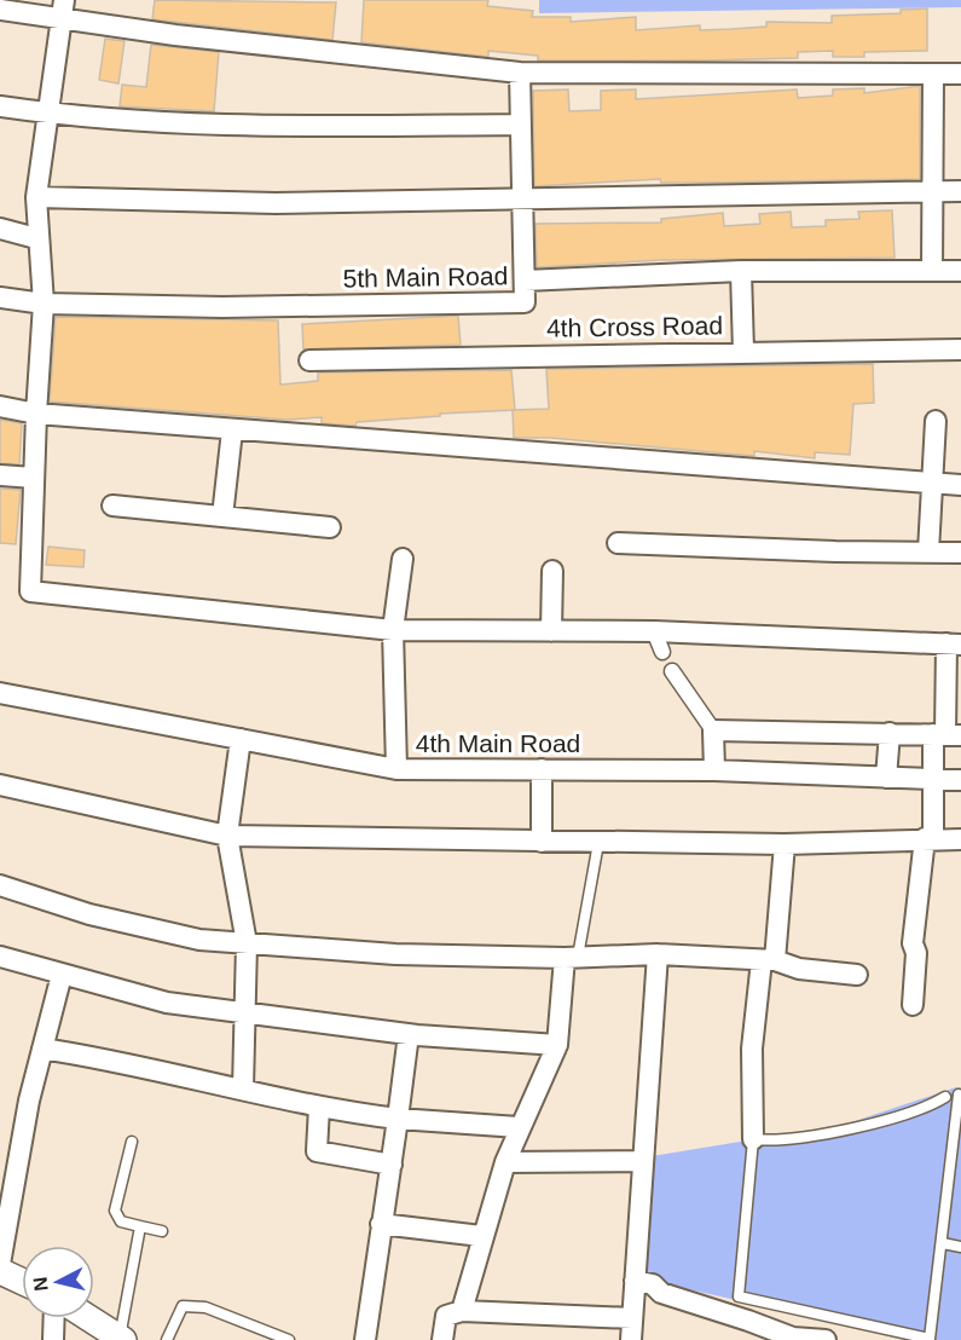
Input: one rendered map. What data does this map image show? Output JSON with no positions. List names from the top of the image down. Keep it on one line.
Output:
{"streets":{"street":["5th Main Road","4th Cross Road","4th Main Road"]},"north":"left"}
